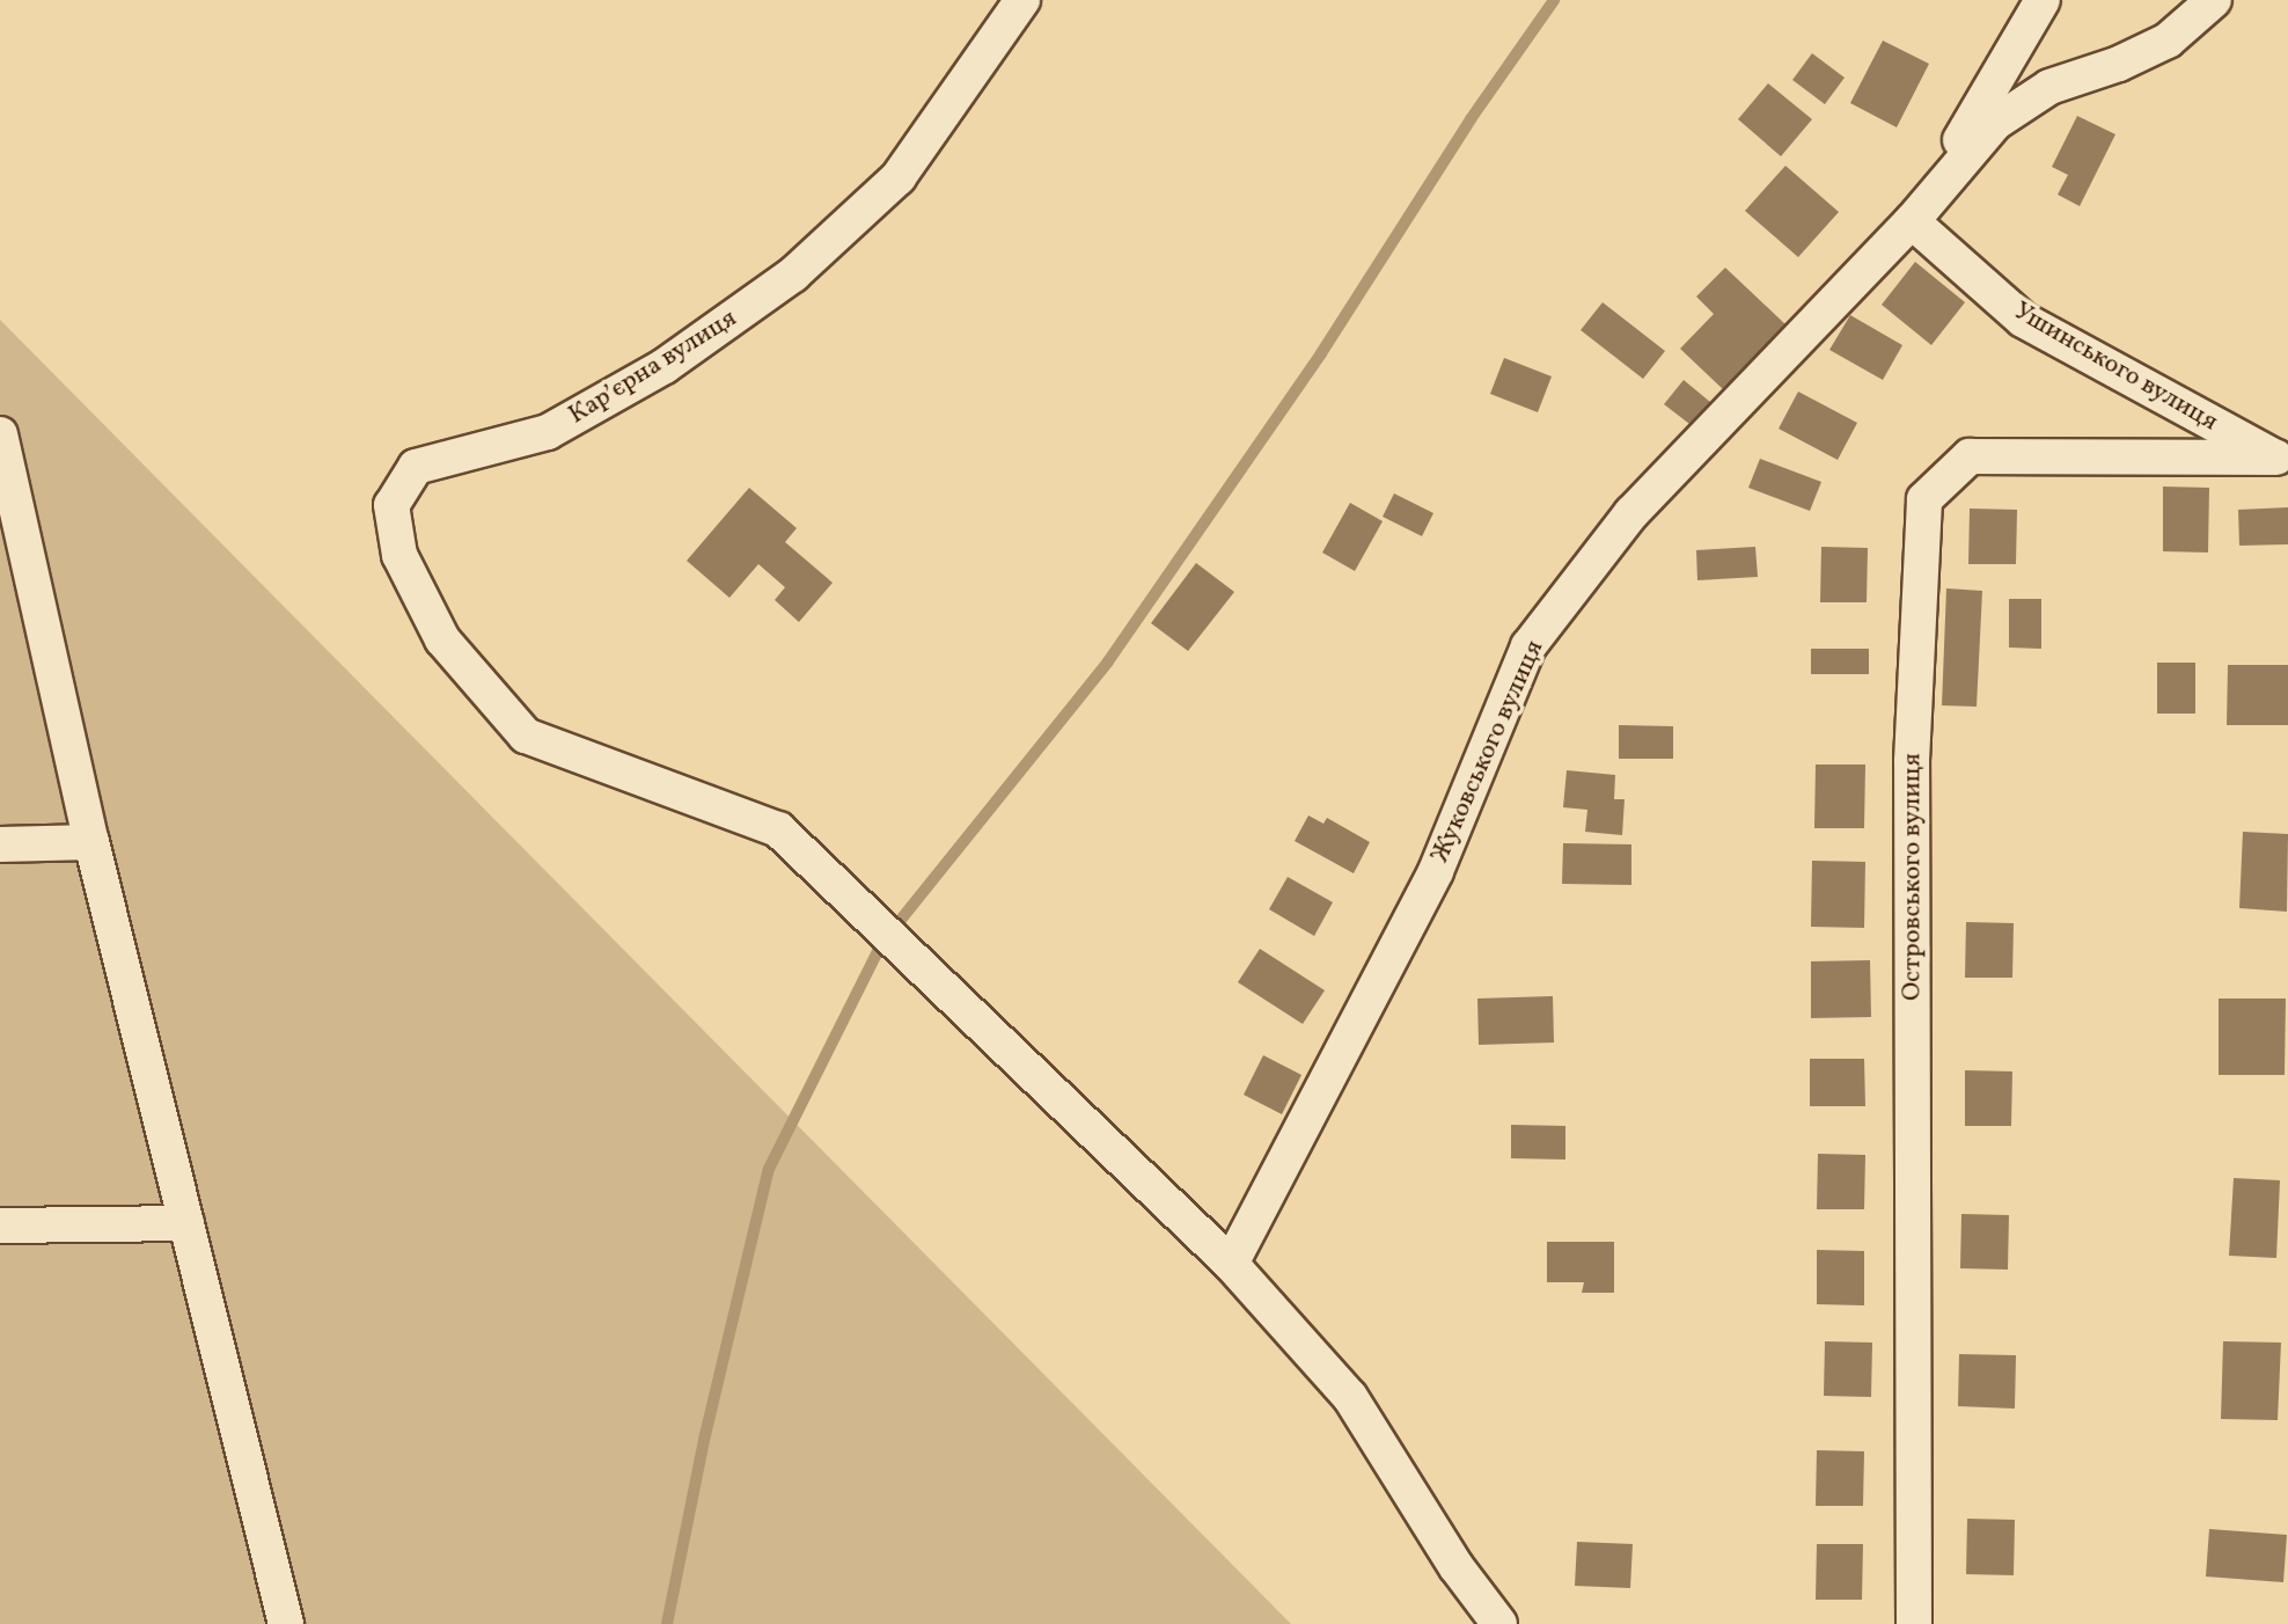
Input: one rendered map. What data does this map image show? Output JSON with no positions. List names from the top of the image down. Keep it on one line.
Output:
{"streets":{"street":["Карʼєрна вулиця","Ушинського вулиця","Жуковського вулиця","Островського вулиця"]},"crossings":[["Карʼєрна вулиця","Жуковського вулиця"],["Ушинського вулиця","Жуковського вулиця"],["Ушинського вулиця","Островського вулиця"]]}
